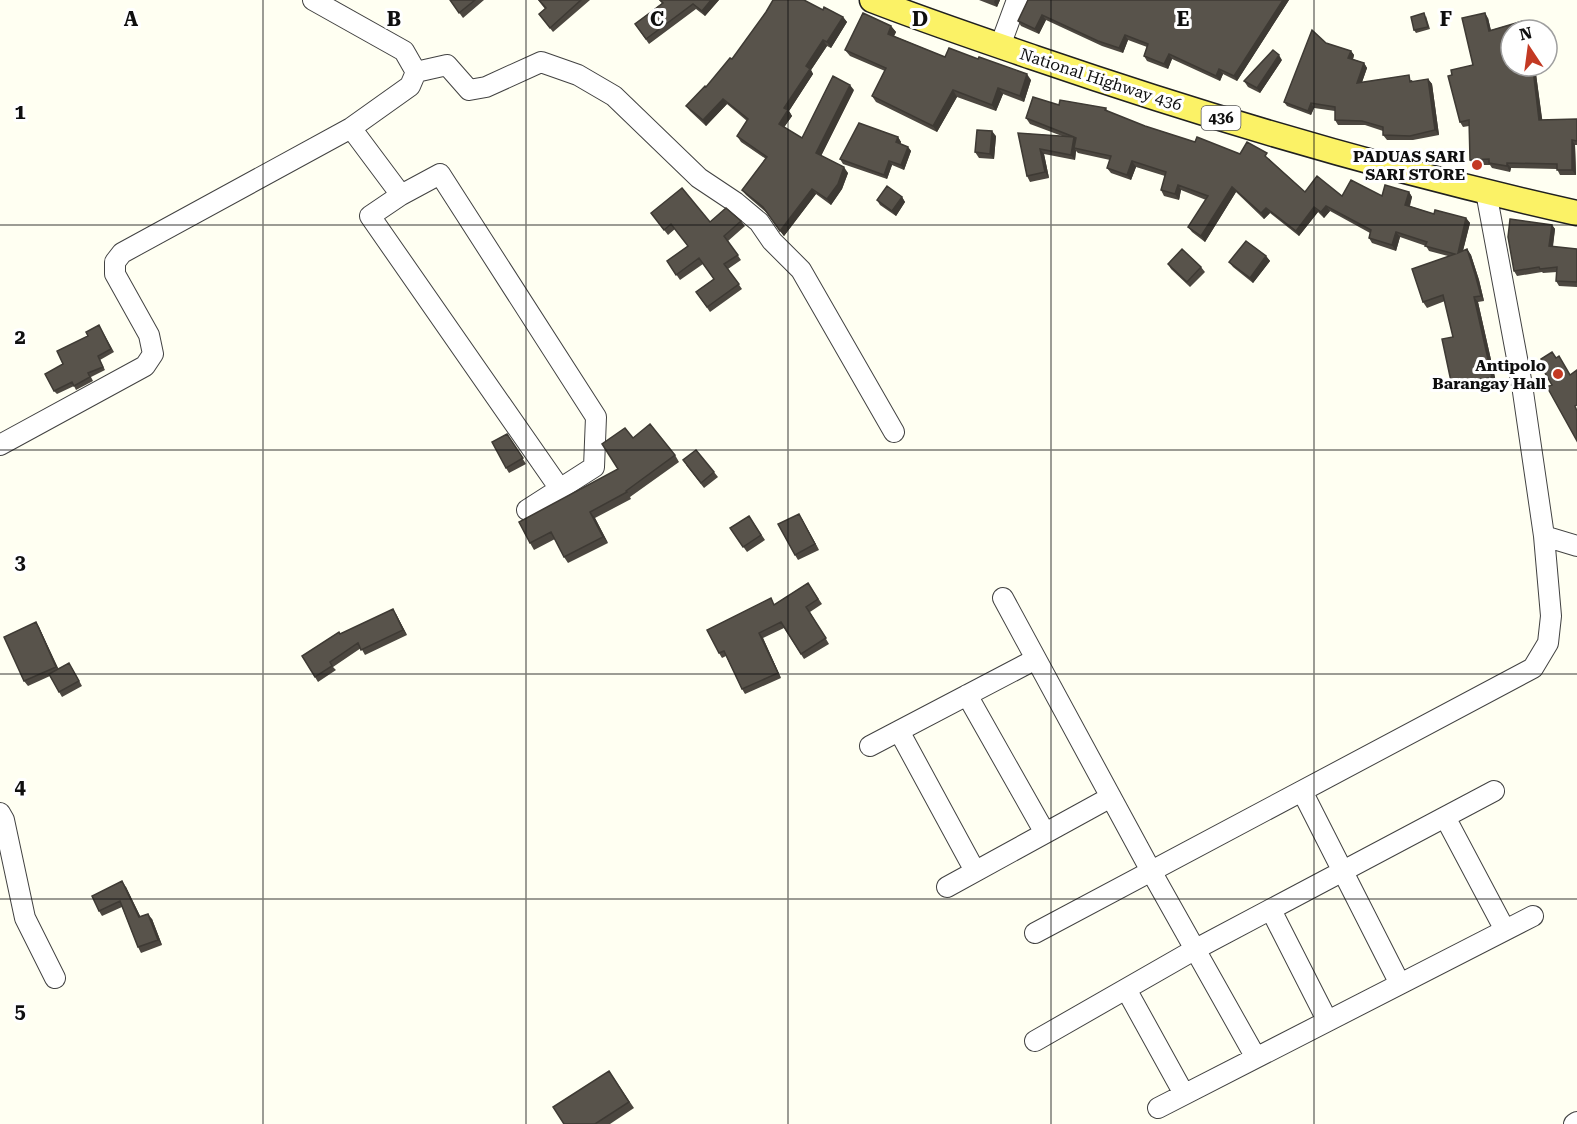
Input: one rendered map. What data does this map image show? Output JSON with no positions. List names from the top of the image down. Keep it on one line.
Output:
{"streets":{"main road":["National Highway 436","436"]},"places":["PADUAS SARI SARI STORE","Antipolo Barangay Hall"],"north":"top","grid":{"columns":["A","B","C","D","E","F"],"rows":["1","2","3","4","5"]}}
